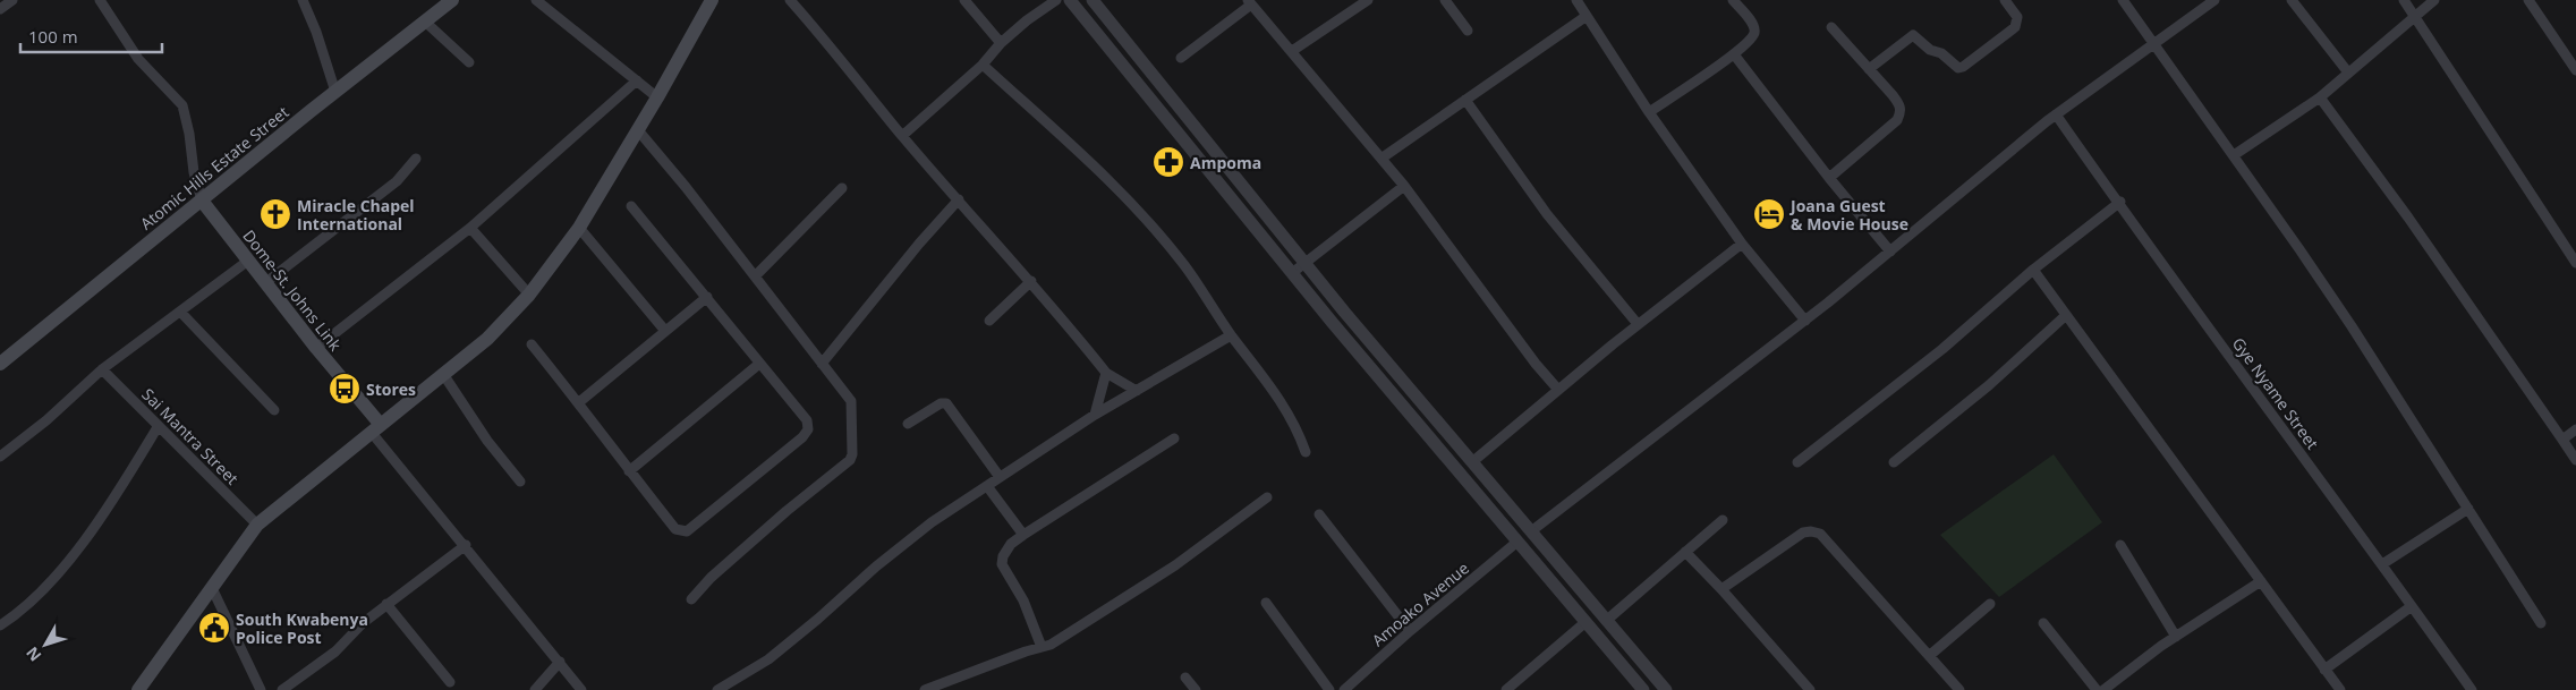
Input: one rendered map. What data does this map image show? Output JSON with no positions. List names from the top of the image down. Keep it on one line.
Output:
{"streets":{"main road":["Atomic Hills Estate Street","Dome-St. Johns Link"],"street":["Gye Nyame Street","Sai Mantra Street","Amoako Avenue"]},"crossings":[["Atomic Hills Estate Street","Dome-St. Johns Link"]],"places":{"pharmacy":["Ampoma"],"church":["Miracle Chapel International"],"hotel":["Joana Guest & Movie House"],"bus stop":["Stores"],"public building":["South Kwabenya Police Post"]},"scale_bar":"100 m","north":"bottom left"}
